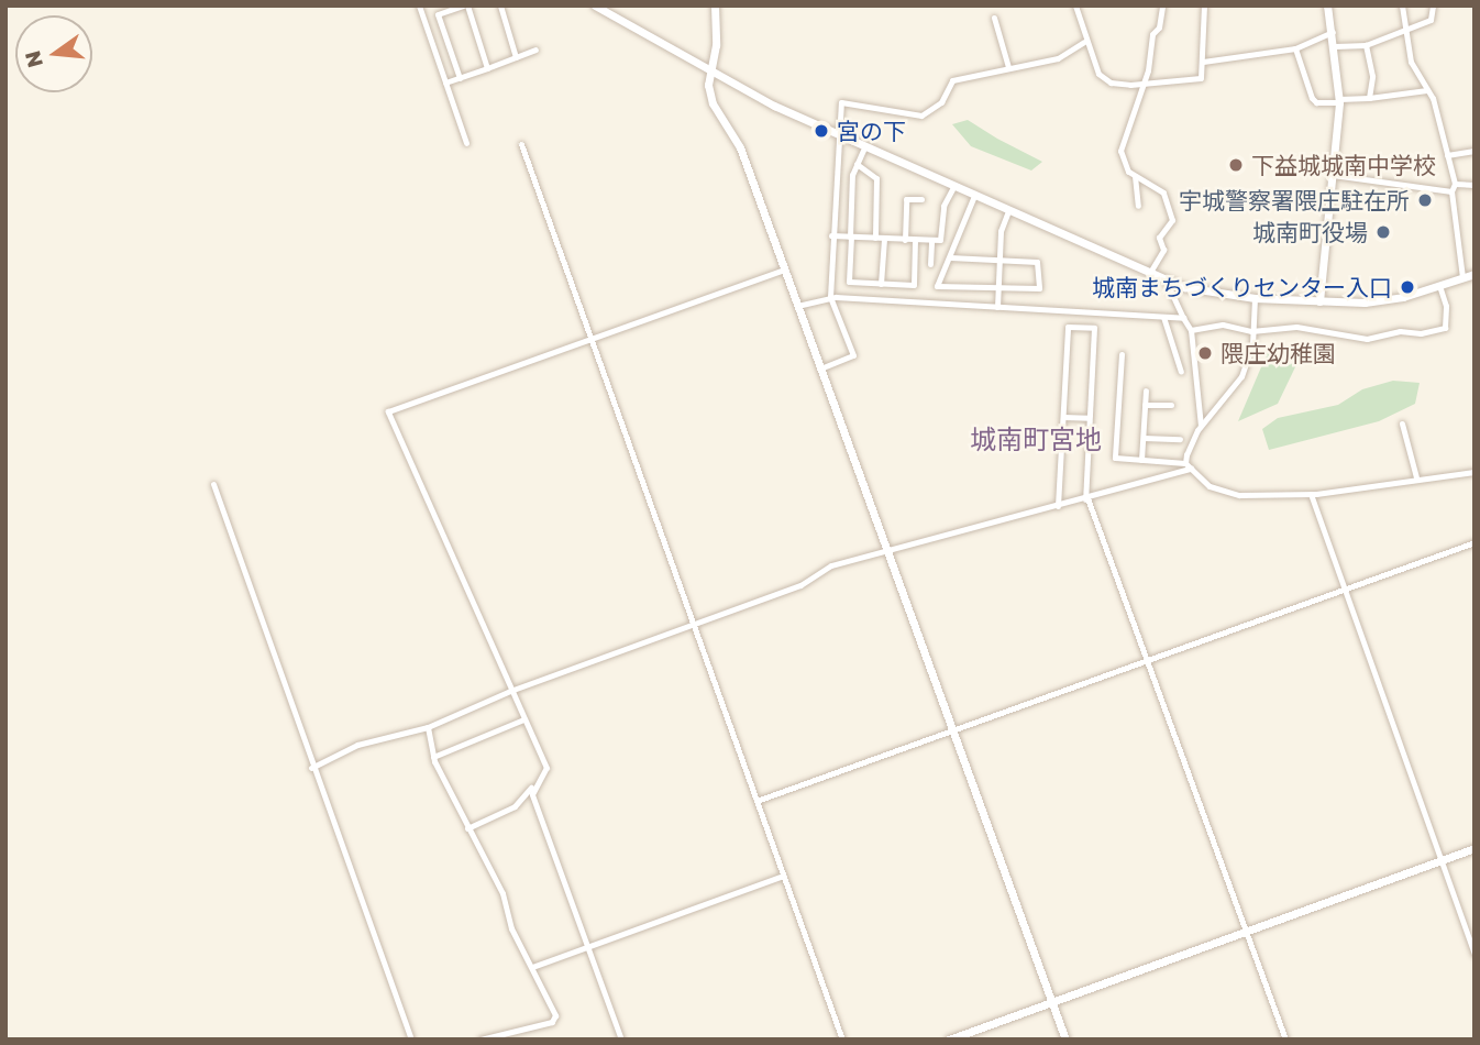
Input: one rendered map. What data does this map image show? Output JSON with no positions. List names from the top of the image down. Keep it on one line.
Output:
{"districts":["城南町宮地"],"places":["宮の下","下益城城南中学校","宇城警察署隈庄駐在所","城南町役場","城南まちづくりセンター入口","隈庄幼稚園"],"north":"left"}
